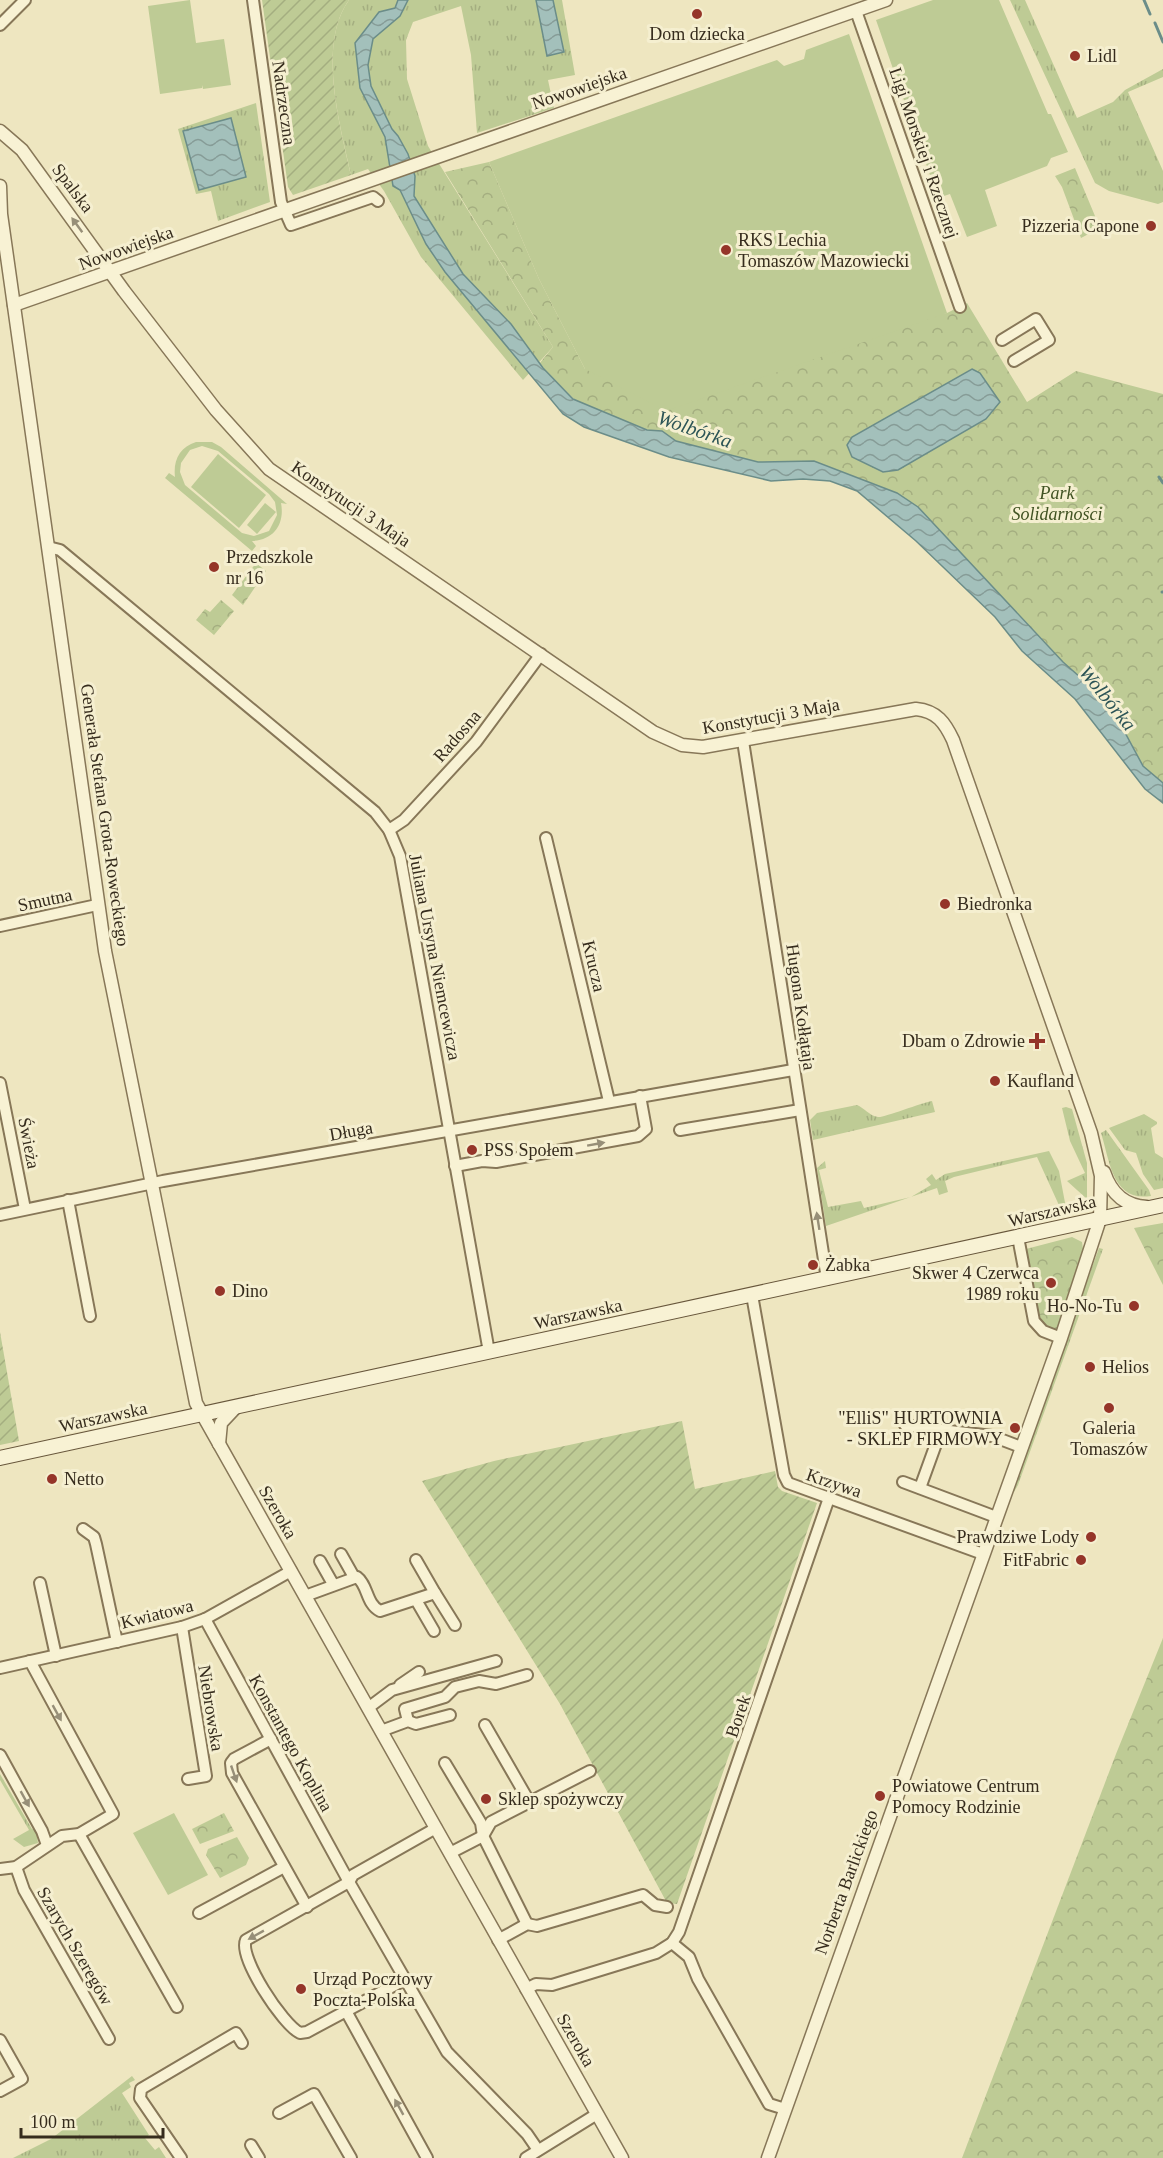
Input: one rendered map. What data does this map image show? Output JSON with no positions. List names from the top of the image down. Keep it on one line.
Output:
{"streets":{"main road":["Warszawska"],"street":["Nowowiejska","Nadrzeczna","Ligi Morskiej i Rzecznej","Spalska","Konstytucji 3 Maja","Radosna","Generała Stefana Grota-Roweckiego","Smutna","Juliana Ursyna Niemcewicza","Krucza","Hugona Kołłątaja","Długa","Świeża","Krzywa","Szeroka","Kwiatowa","Niebrowska","Borek","Konstantego Koplina","Norberta Barlickiego","Szarych Szeregów"]},"crossings":[["Nowowiejska","Nadrzeczna"],["Nowowiejska","Ligi Morskiej i Rzecznej"],["Nowowiejska","Spalska"],["Nowowiejska","Konstytucji 3 Maja"],["Nowowiejska","Generała Stefana Grota-Roweckiego"],["Spalska","Konstytucji 3 Maja"],["Konstytucji 3 Maja","Radosna"],["Konstytucji 3 Maja","Hugona Kołłątaja"],["Konstytucji 3 Maja","Warszawska"],["Konstytucji 3 Maja","Norberta Barlickiego"],["Radosna","Juliana Ursyna Niemcewicza"],["Generała Stefana Grota-Roweckiego","Smutna"],["Generała Stefana Grota-Roweckiego","Juliana Ursyna Niemcewicza"],["Generała Stefana Grota-Roweckiego","Długa"],["Generała Stefana Grota-Roweckiego","Warszawska"],["Generała Stefana Grota-Roweckiego","Szeroka"],["Juliana Ursyna Niemcewicza","Długa"],["Juliana Ursyna Niemcewicza","Warszawska"],["Krucza","Długa"],["Hugona Kołłątaja","Długa"],["Hugona Kołłątaja","Warszawska"],["Długa","Świeża"],["Warszawska","Krzywa"],["Warszawska","Szeroka"],["Warszawska","Norberta Barlickiego"],["Krzywa","Borek"],["Krzywa","Norberta Barlickiego"],["Szeroka","Kwiatowa"],["Kwiatowa","Niebrowska"],["Kwiatowa","Konstantego Koplina"]],"one_way":["Spalska"],"water":["Wolbórka"],"parks":["Park Solidarności"],"places":{"other":["Dom dziecka","Lidl","Pizzeria Capone","RKS Lechia Tomaszów Mazowiecki","Przedszkole nr 16","Biedronka","Kaufland","PSS Społem","Żabka","Skwer 4 Czerwca 1989 roku","Dino","Ho-No-Tu","Helios","Galeria Tomaszów","\"ElliS\" HURTOWNIA - SKLEP FIRMOWY","Netto","Prawdziwe Lody","FitFabric","Powiatowe Centrum Pomocy Rodzinie","Sklep spożywczy","Urząd Pocztowy Poczta-Polska"],"health":["Dbam o Zdrowie"]},"scale_bar":"100 m"}
